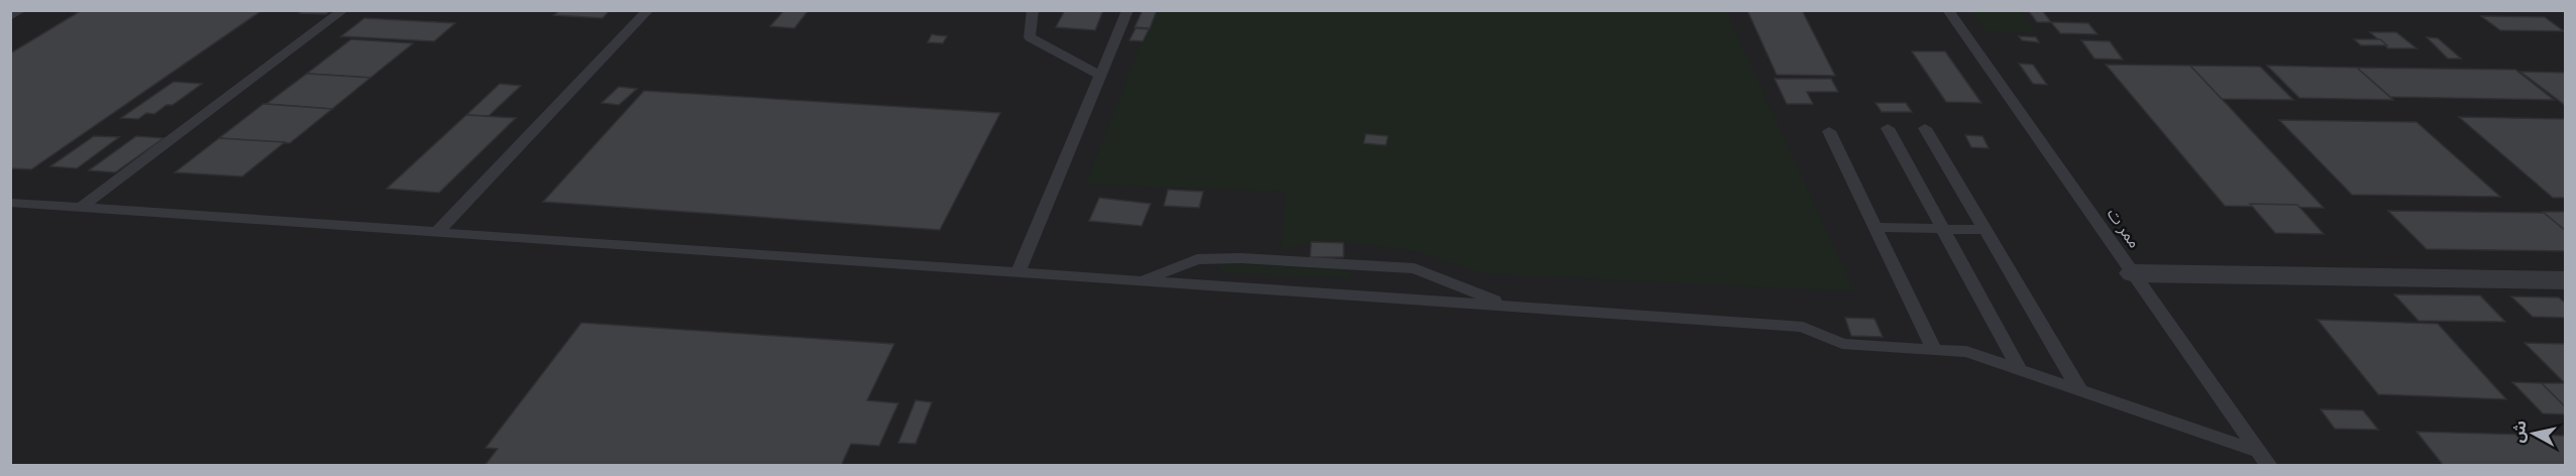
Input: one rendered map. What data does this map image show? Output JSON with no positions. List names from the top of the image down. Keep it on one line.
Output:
{"streets":{"lane":["ممر ت"]},"north":"left"}
